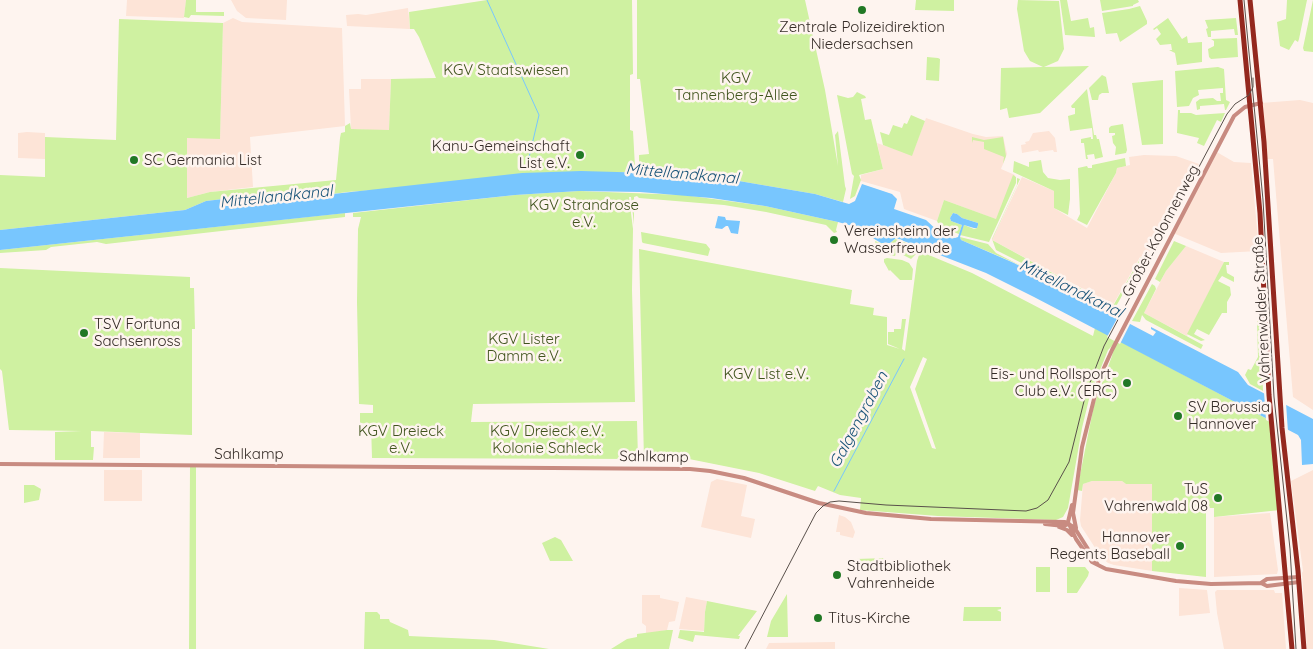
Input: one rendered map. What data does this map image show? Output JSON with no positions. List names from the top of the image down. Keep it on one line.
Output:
{"streets":{"main road":["Vahrenwalder Straße"],"street":["Großer Kolonnenweg","Sahlkamp"]},"crossings":[["Großer Kolonnenweg","Vahrenwalder Straße"],["Großer Kolonnenweg","Sahlkamp"]],"water":["Mittellandkanal","Galgengraben"],"parks":["KGV Staatswiesen","KGV Tannenberg-Allee","KGV Strandrose e.V.","KGV Lister Damm e.V.","KGV List e.V.","KGV Dreieck e.V.","KGV Dreieck e.V. Kolonie Sahleck"],"places":["Zentrale Polizeidirektion Niedersachsen","Kanu-Gemeinschaft List e.V.","SC Germania List","Vereinsheim der Wasserfreunde","TSV Fortuna Sachsenross","Eis- und Rollsport- Club e.V. (ERC)","SV Borussia Hannover","TuS Vahrenwald 08","Hannover Regents Baseball","Stadtbibliothek Vahrenheide","Titus-Kirche"]}
